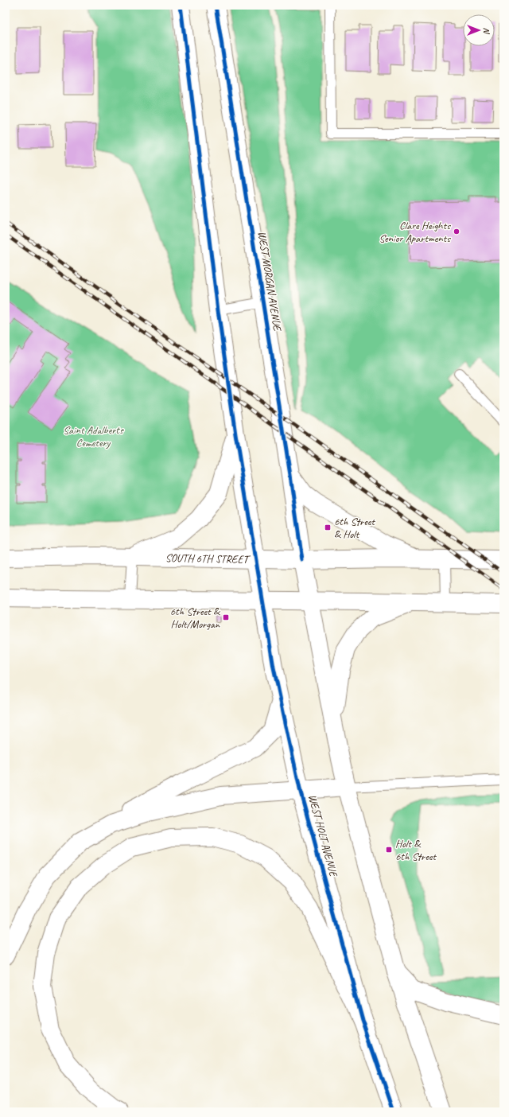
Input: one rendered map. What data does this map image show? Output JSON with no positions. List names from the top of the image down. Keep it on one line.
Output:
{"streets":{"main road":["WEST MORGAN AVENUE","SOUTH 6TH STREET","WEST HOLT AVENUE"]},"crossings":[["WEST MORGAN AVENUE","SOUTH 6TH STREET"],["SOUTH 6TH STREET","WEST HOLT AVENUE"]],"parks":["Saint Adalberts Cemetery"],"places":{"other":["Clare Heights Senior Apartments"],"transit":["6th Street & Holt","6th Street & Holt/Morgan","Holt & 6th Street"]},"north":"right"}
